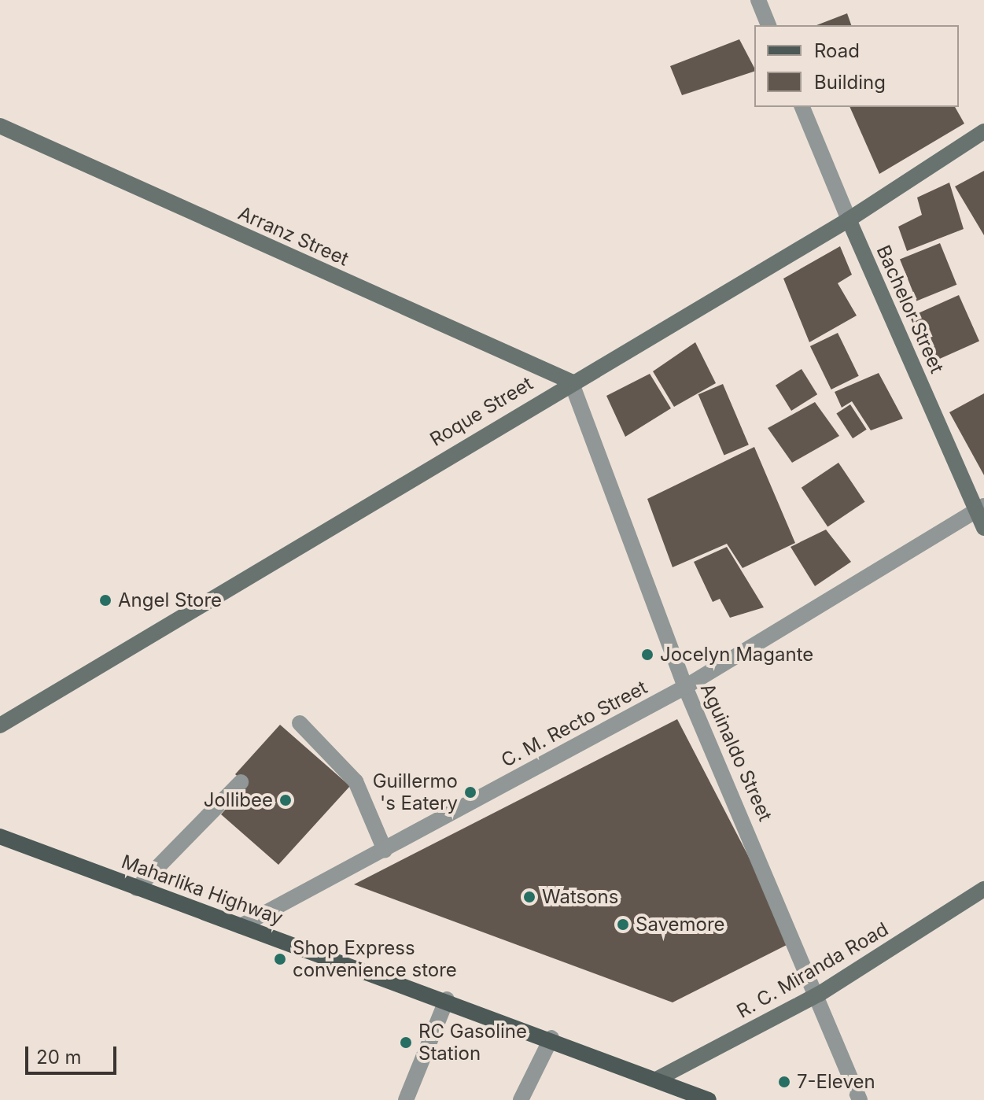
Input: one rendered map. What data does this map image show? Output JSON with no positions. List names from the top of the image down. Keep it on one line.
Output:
{"streets":{"main road":["Maharlika Highway"],"street":["Arranz Street","Bachelor Street","Roque Street","C. M. Recto Street","Aguinaldo Street","R. C. Miranda Road"]},"crossings":[["Arranz Street","Roque Street"],["Arranz Street","Aguinaldo Street"],["Bachelor Street","Roque Street"],["Bachelor Street","C. M. Recto Street"],["Roque Street","Aguinaldo Street"],["C. M. Recto Street","Aguinaldo Street"],["C. M. Recto Street","Maharlika Highway"],["Aguinaldo Street","R. C. Miranda Road"],["Maharlika Highway","R. C. Miranda Road"]],"places":["Angel Store","Jocelyn Magante","Guillermo 's Eatery","Jollibee","Watsons","Savemore","Shop Express convenience store","RC Gasoline Station","7-Eleven"],"legend":["Road","Building"],"scale_bar":"20 m"}
